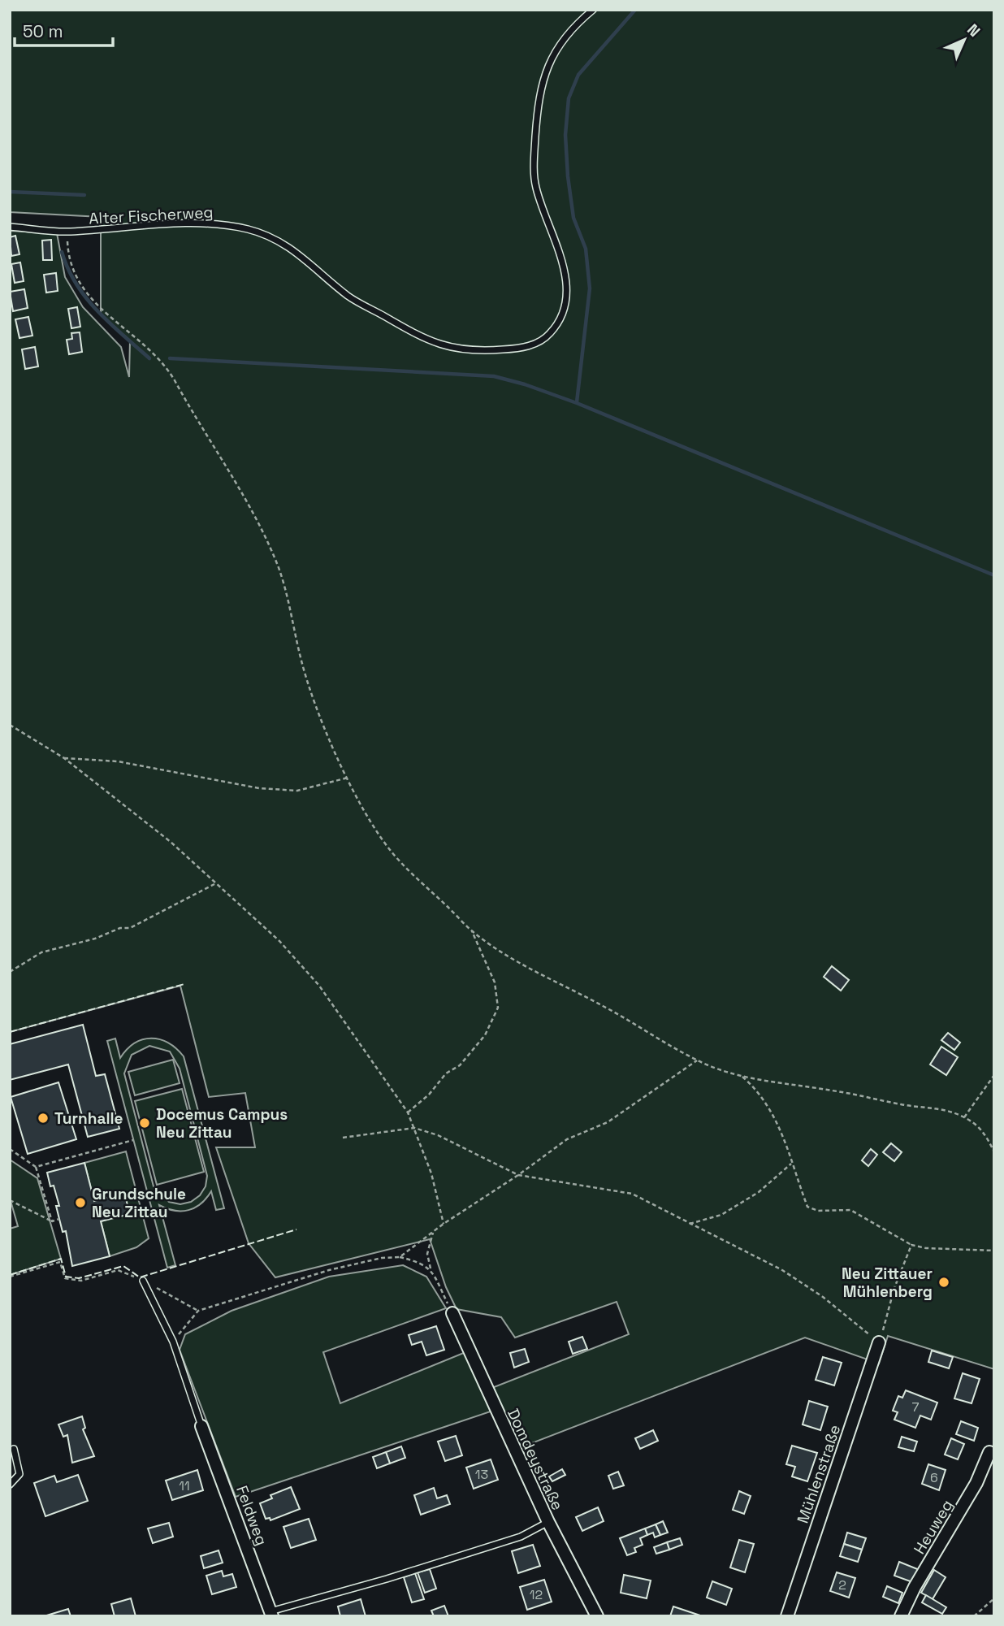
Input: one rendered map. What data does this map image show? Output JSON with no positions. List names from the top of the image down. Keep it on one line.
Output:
{"streets":{"street":["Domdeystraße","Mühlenstraße","Feldweg","Heuweg"],"lane":["Alter Fischerweg"]},"places":["Turnhalle","Docemus Campus Neu Zittau","Grundschule Neu Zittau","Neu Zittauer Mühlenberg"],"house_numbers":["7","13","6","11","2","12"],"scale_bar":"50 m","north":"top right"}
